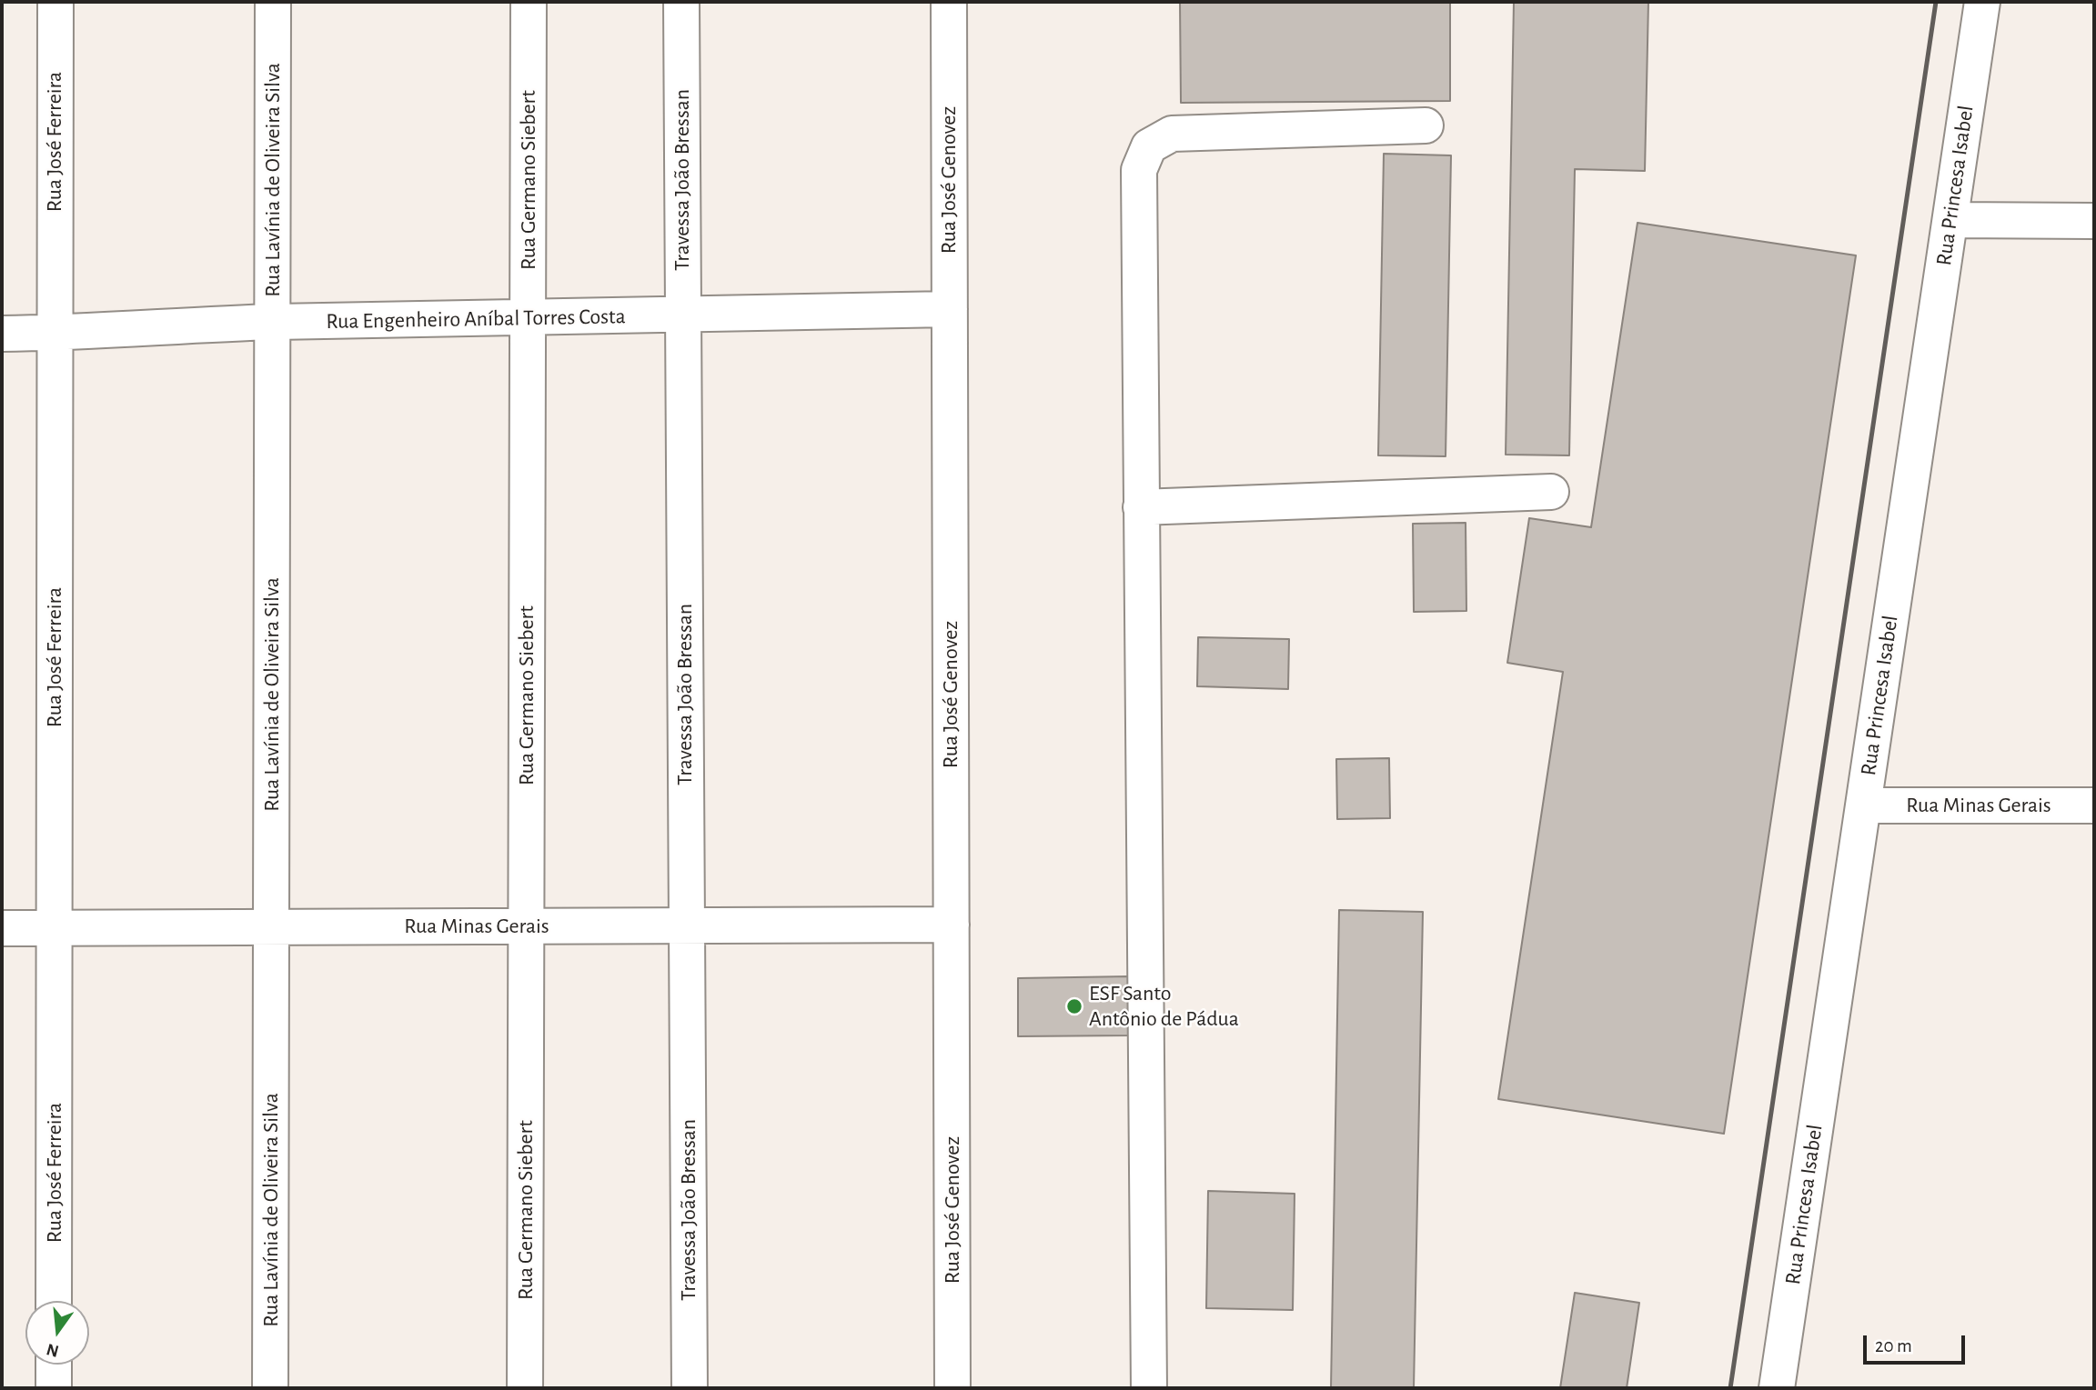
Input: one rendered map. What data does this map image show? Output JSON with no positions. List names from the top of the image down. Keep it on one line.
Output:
{"streets":{"street":["Rua José Ferreira","Rua Lavínia de Oliveira Silva","Rua Germano Siebert","Travessa João Bressan","Rua José Genovez","Rua Princesa Isabel","Rua Engenheiro Aníbal Torres Costa","Rua Minas Gerais"]},"crossings":[["Rua José Ferreira","Rua Engenheiro Aníbal Torres Costa"],["Rua José Ferreira","Rua Minas Gerais"],["Rua Lavínia de Oliveira Silva","Rua Engenheiro Aníbal Torres Costa"],["Rua Lavínia de Oliveira Silva","Rua Minas Gerais"],["Rua Germano Siebert","Rua Engenheiro Aníbal Torres Costa"],["Rua Germano Siebert","Rua Minas Gerais"],["Travessa João Bressan","Rua Engenheiro Aníbal Torres Costa"],["Travessa João Bressan","Rua Minas Gerais"],["Rua José Genovez","Rua Engenheiro Aníbal Torres Costa"],["Rua José Genovez","Rua Minas Gerais"],["Rua Princesa Isabel","Rua Minas Gerais"]],"places":["ESF Santo Antônio de Pádua"],"scale_bar":"20 m","north":"bottom"}
